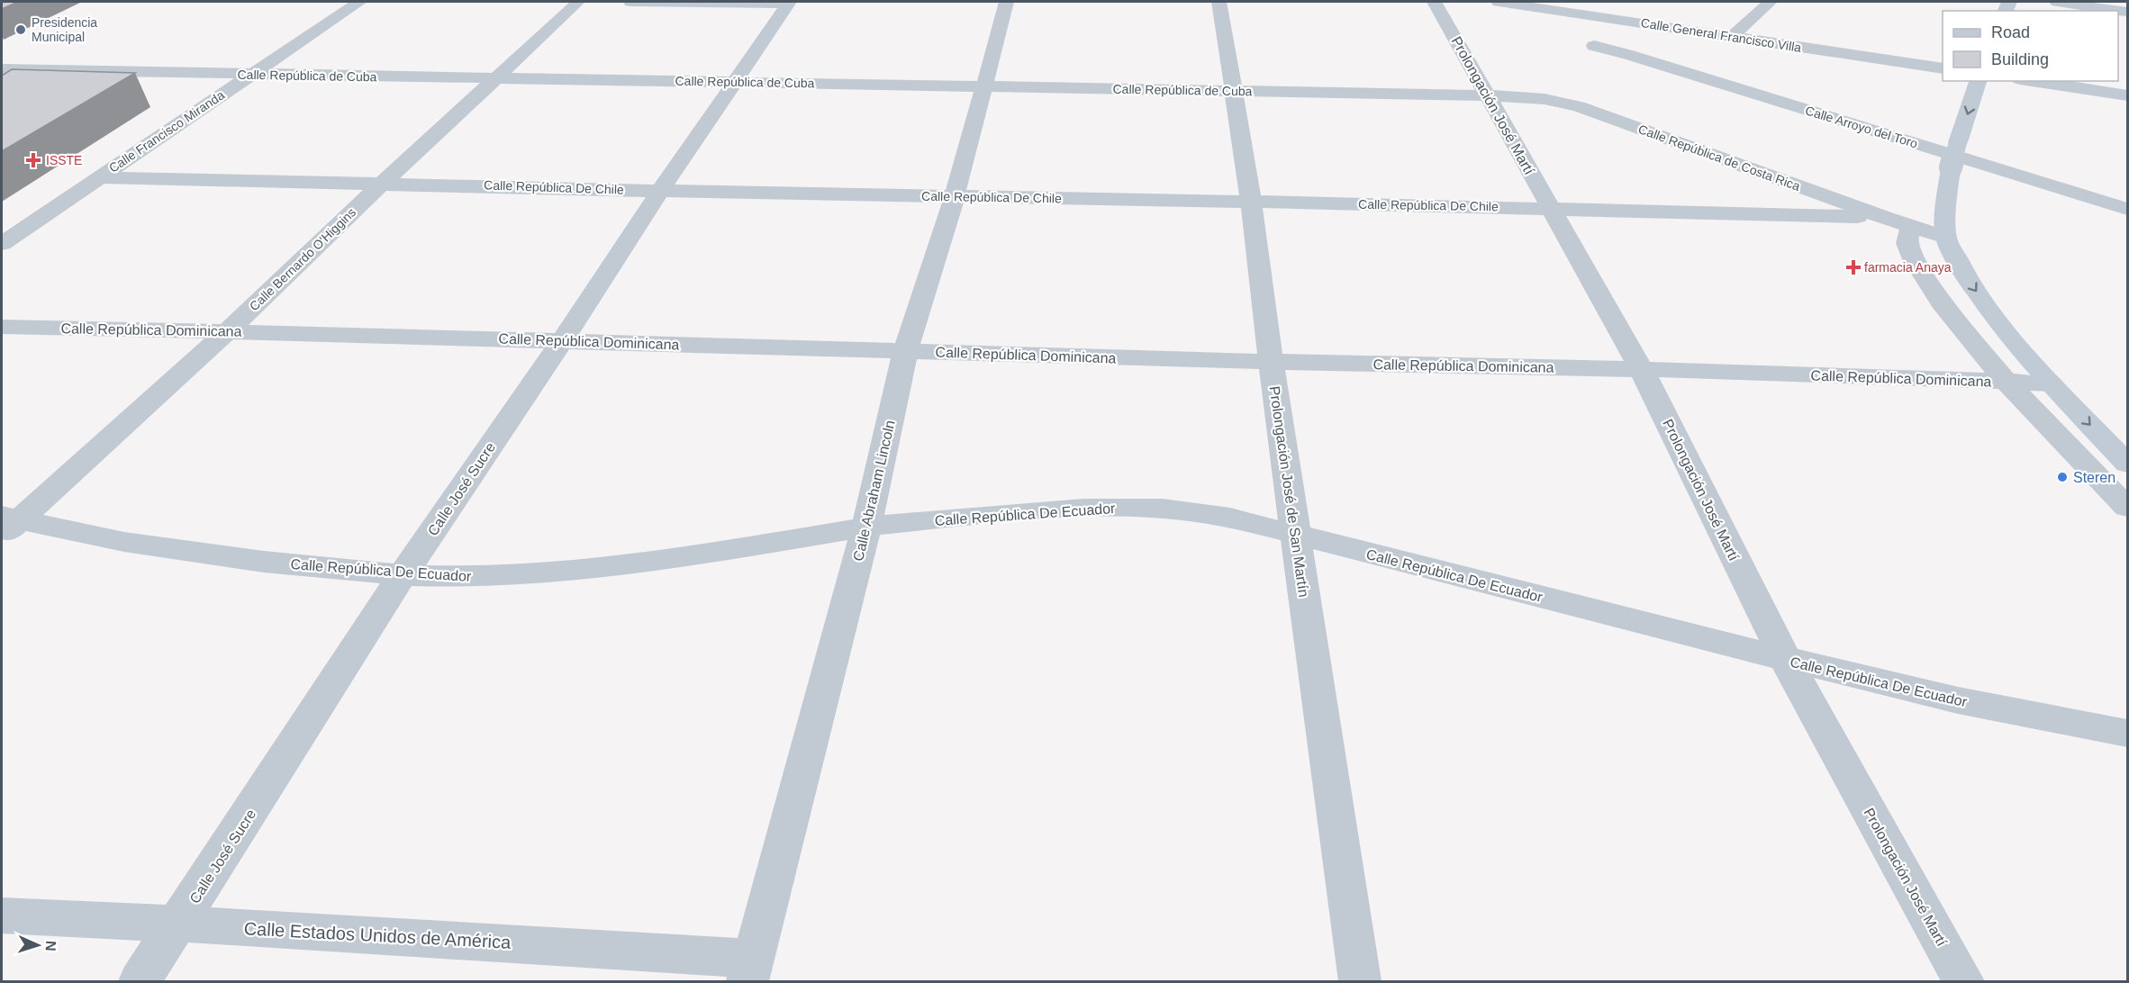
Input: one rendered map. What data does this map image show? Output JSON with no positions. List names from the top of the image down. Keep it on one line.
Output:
{"streets":{"street":["Calle General Francisco Villa","Calle República de Cuba","Prolongación José Martí","Calle Arroyo del Toro","Calle Francisco Miranda","Calle República de Costa Rica","Calle República De Chile","Calle Bernardo O'Higgins","Calle República Dominicana","Calle José Sucre","Calle Abraham Lincoln","Prolongación José de San Martín","Calle República De Ecuador","Calle Estados Unidos de América"]},"crossings":[["Calle República de Cuba","Prolongación José Martí"],["Calle República de Cuba","Calle Francisco Miranda"],["Calle República de Cuba","Calle República de Costa Rica"],["Calle República de Cuba","Calle Bernardo O'Higgins"],["Calle República de Cuba","Calle José Sucre"],["Calle República de Cuba","Calle Abraham Lincoln"],["Calle República de Cuba","Prolongación José de San Martín"],["Prolongación José Martí","Calle República de Costa Rica"],["Prolongación José Martí","Calle República De Chile"],["Prolongación José Martí","Calle República Dominicana"],["Prolongación José Martí","Calle República De Ecuador"],["Calle Francisco Miranda","Calle República De Chile"],["Calle República de Costa Rica","Calle República De Chile"],["Calle República De Chile","Calle Bernardo O'Higgins"],["Calle República De Chile","Calle José Sucre"],["Calle República De Chile","Calle Abraham Lincoln"],["Calle República De Chile","Prolongación José de San Martín"],["Calle Bernardo O'Higgins","Calle República Dominicana"],["Calle Bernardo O'Higgins","Calle República De Ecuador"],["Calle República Dominicana","Calle José Sucre"],["Calle República Dominicana","Calle Abraham Lincoln"],["Calle República Dominicana","Prolongación José de San Martín"],["Calle José Sucre","Calle República De Ecuador"],["Calle José Sucre","Calle Estados Unidos de América"],["Calle Abraham Lincoln","Calle República De Ecuador"],["Calle Abraham Lincoln","Calle Estados Unidos de América"],["Prolongación José de San Martín","Calle República De Ecuador"]],"places":{"other":["Presidencia Municipal","Steren"],"health":["ISSTE","farmacia Anaya"]},"legend":["Road","Building"],"north":"right"}
